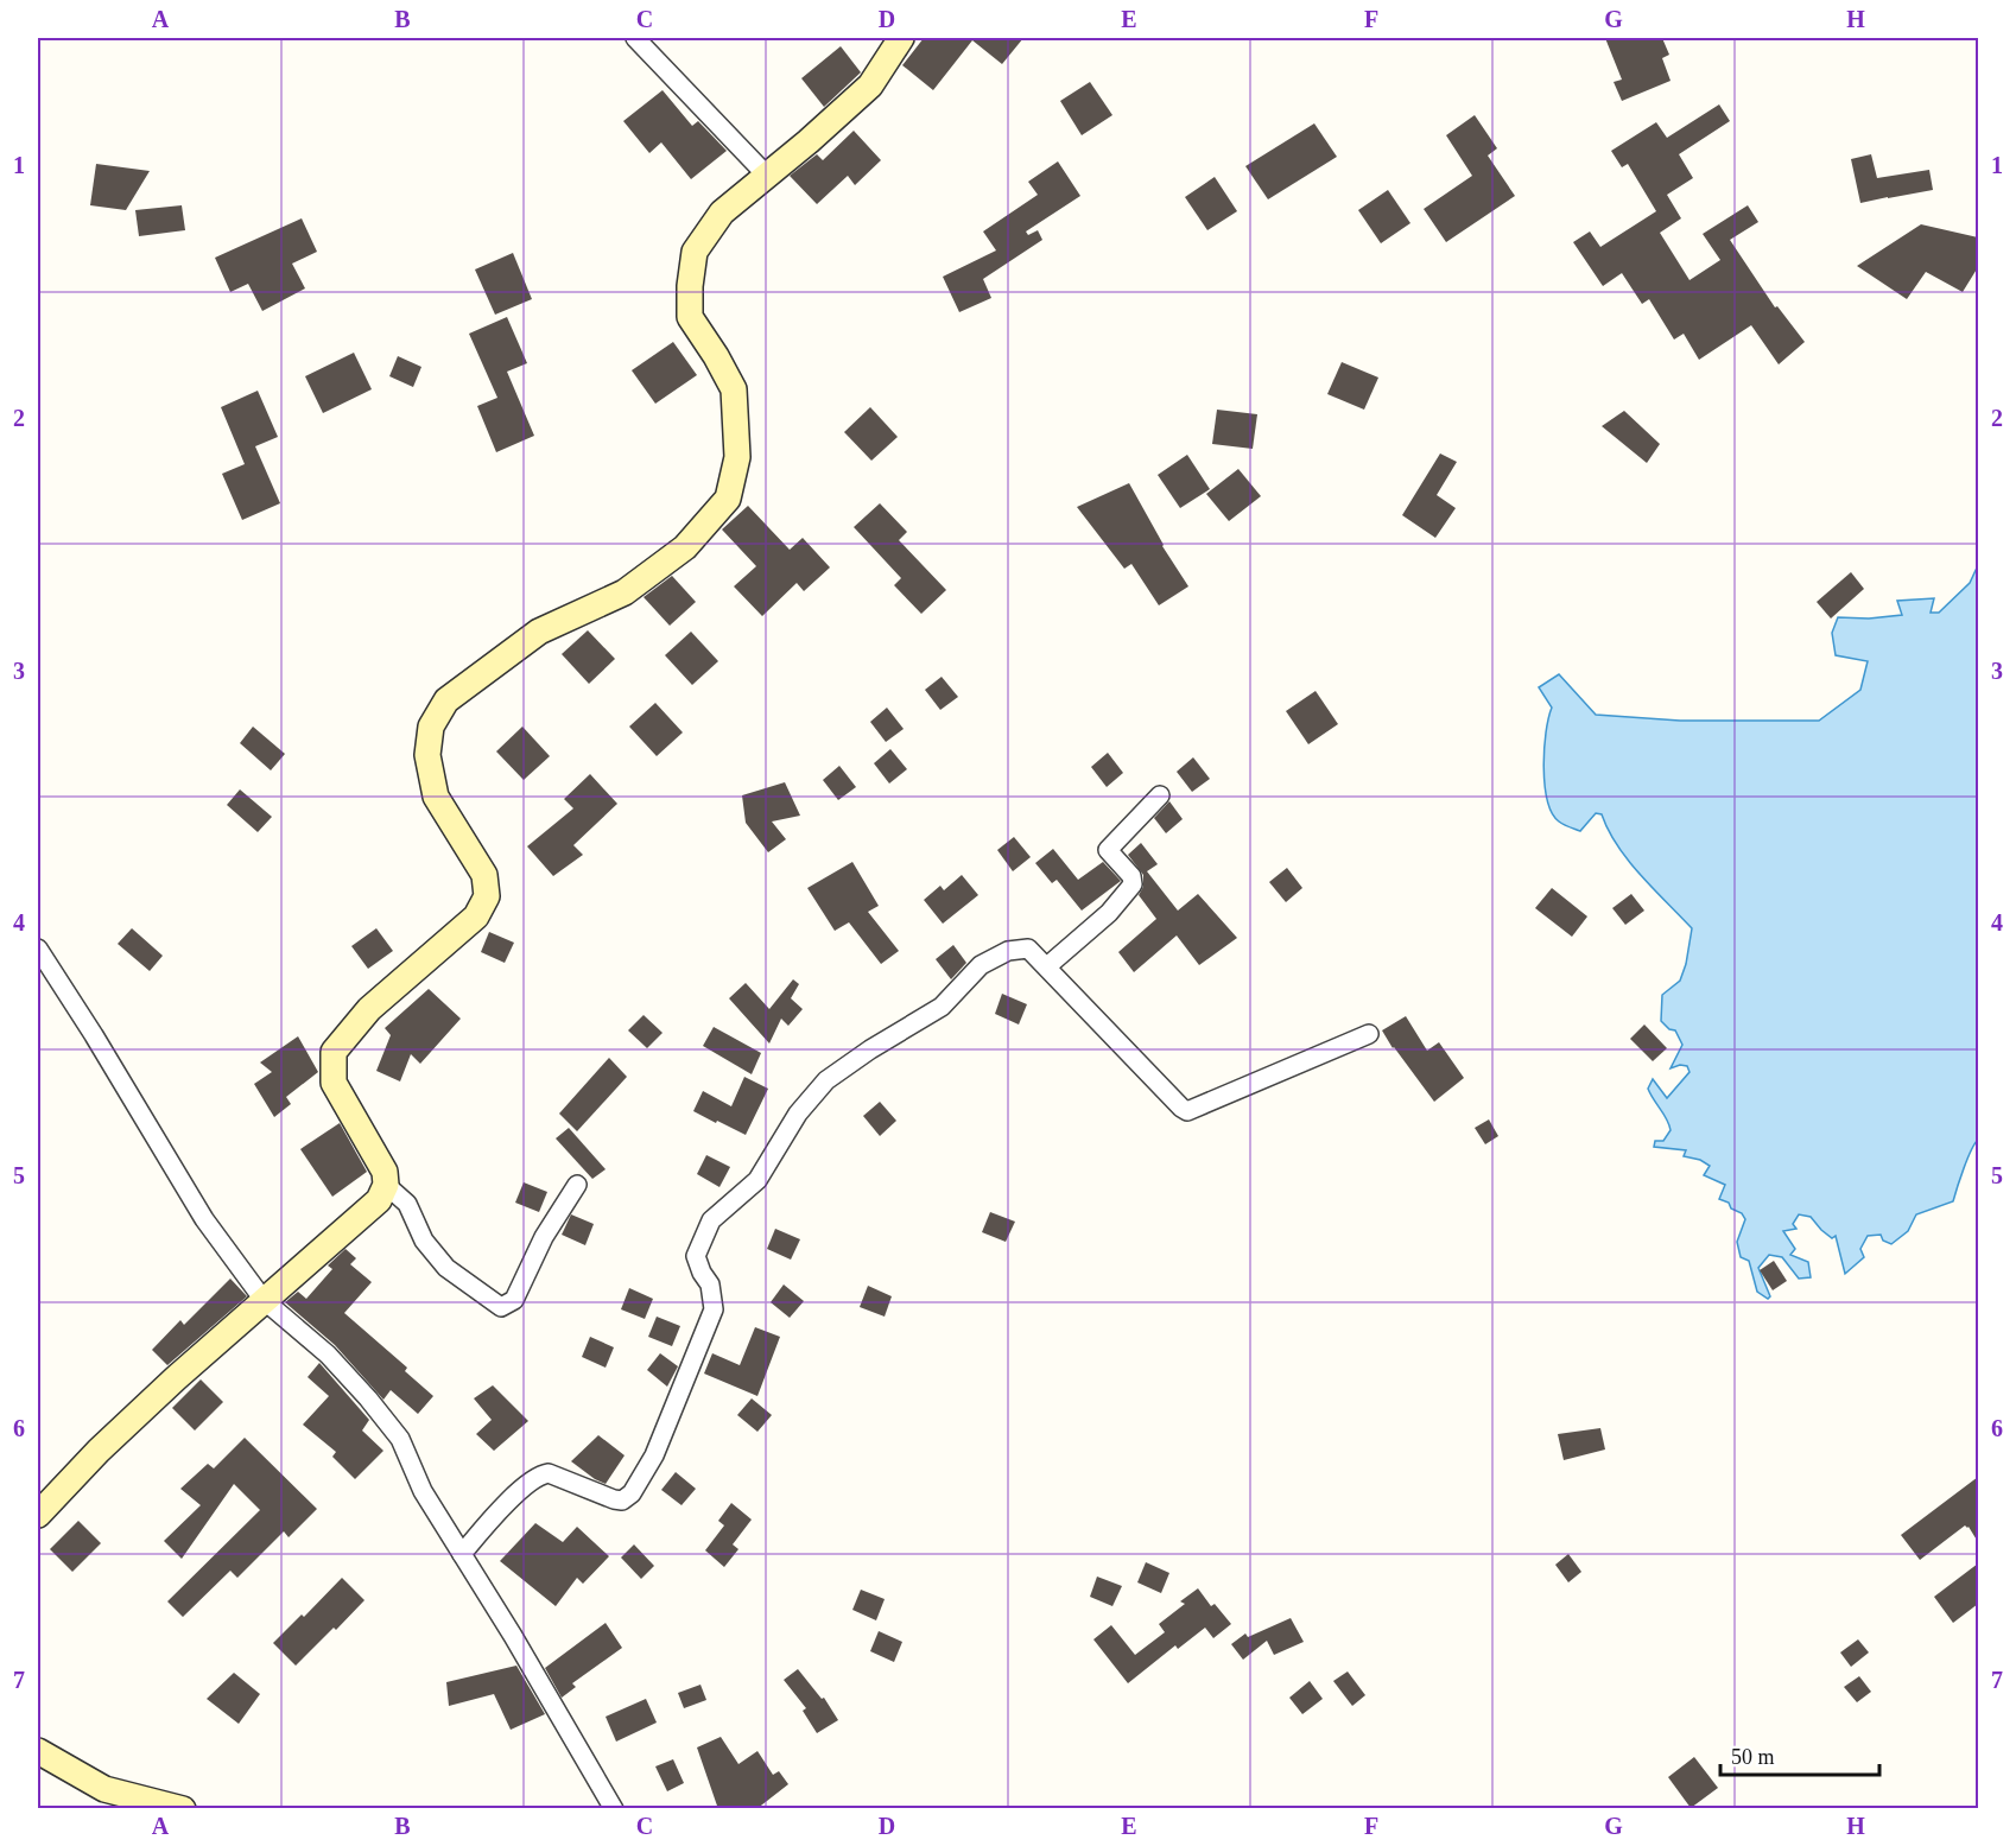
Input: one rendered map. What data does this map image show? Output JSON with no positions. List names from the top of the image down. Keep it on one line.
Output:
{"scale_bar":"50 m","grid":{"columns":["A","B","C","D","E","F","G","H"],"rows":["1","2","3","4","5","6","7"]}}
